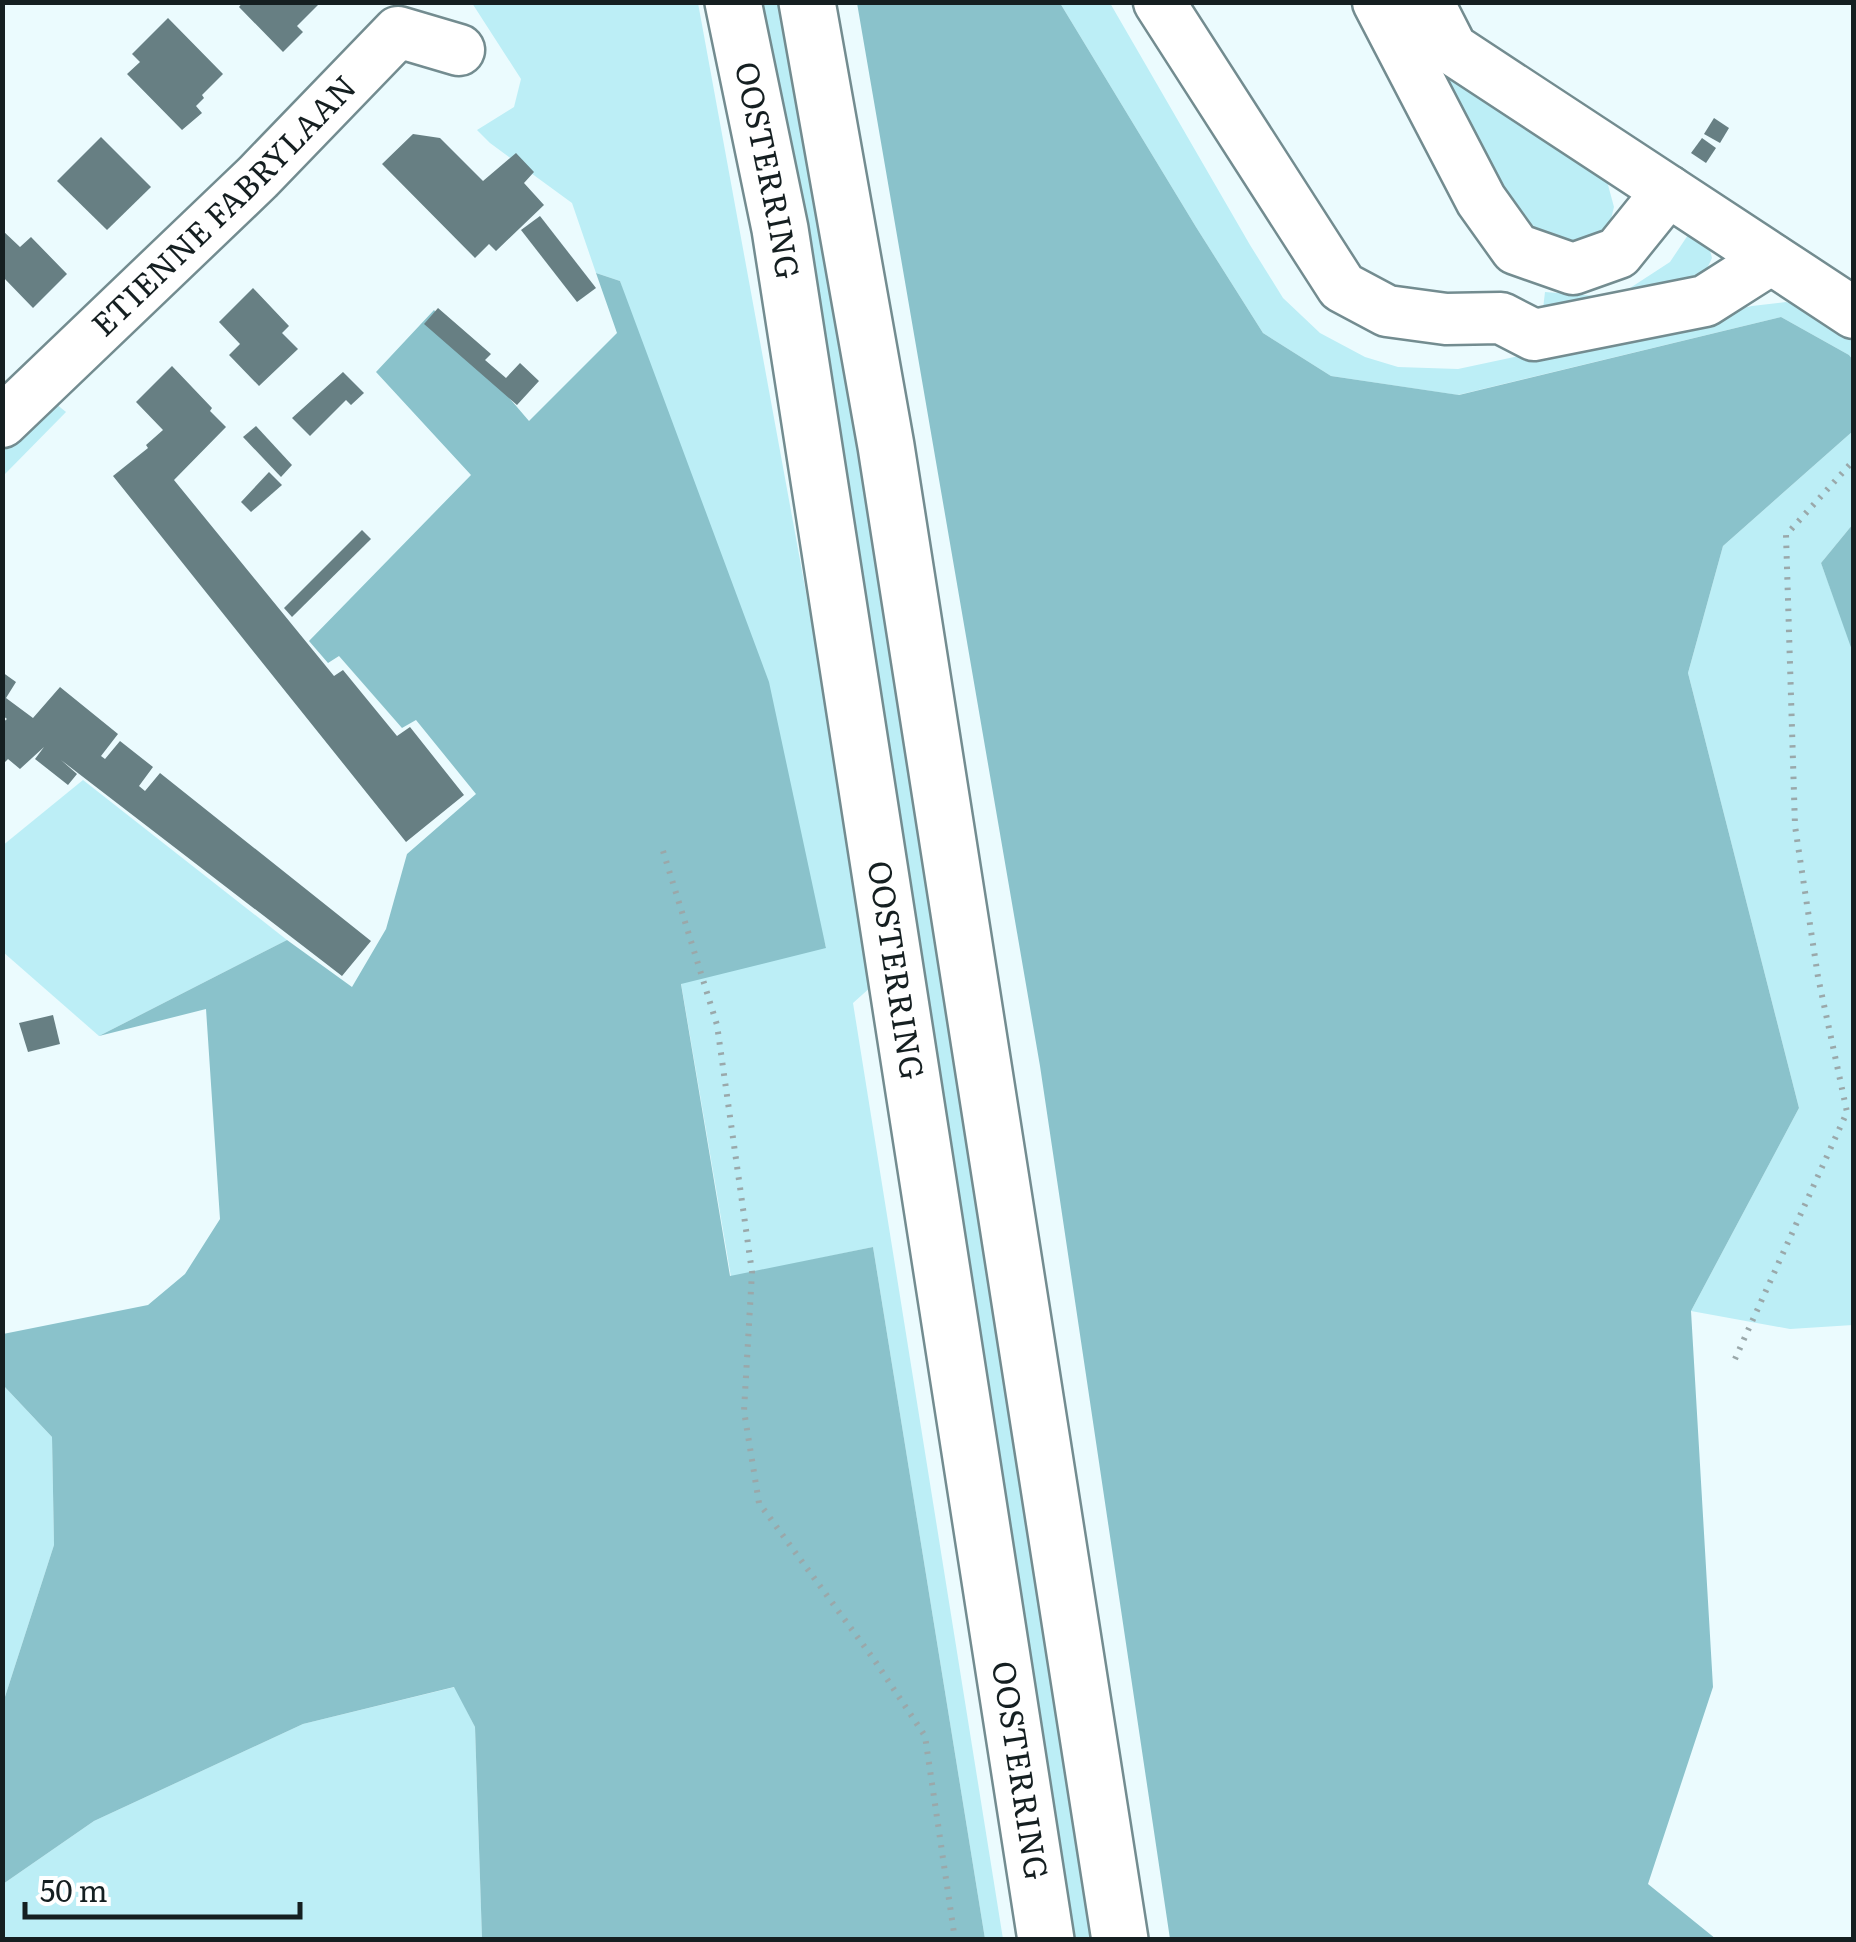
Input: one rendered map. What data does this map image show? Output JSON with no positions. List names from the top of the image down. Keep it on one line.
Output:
{"streets":{"main road":["OOSTERRING"],"street":["ETIENNE FABRYLAAN"]},"scale_bar":"50 m"}
